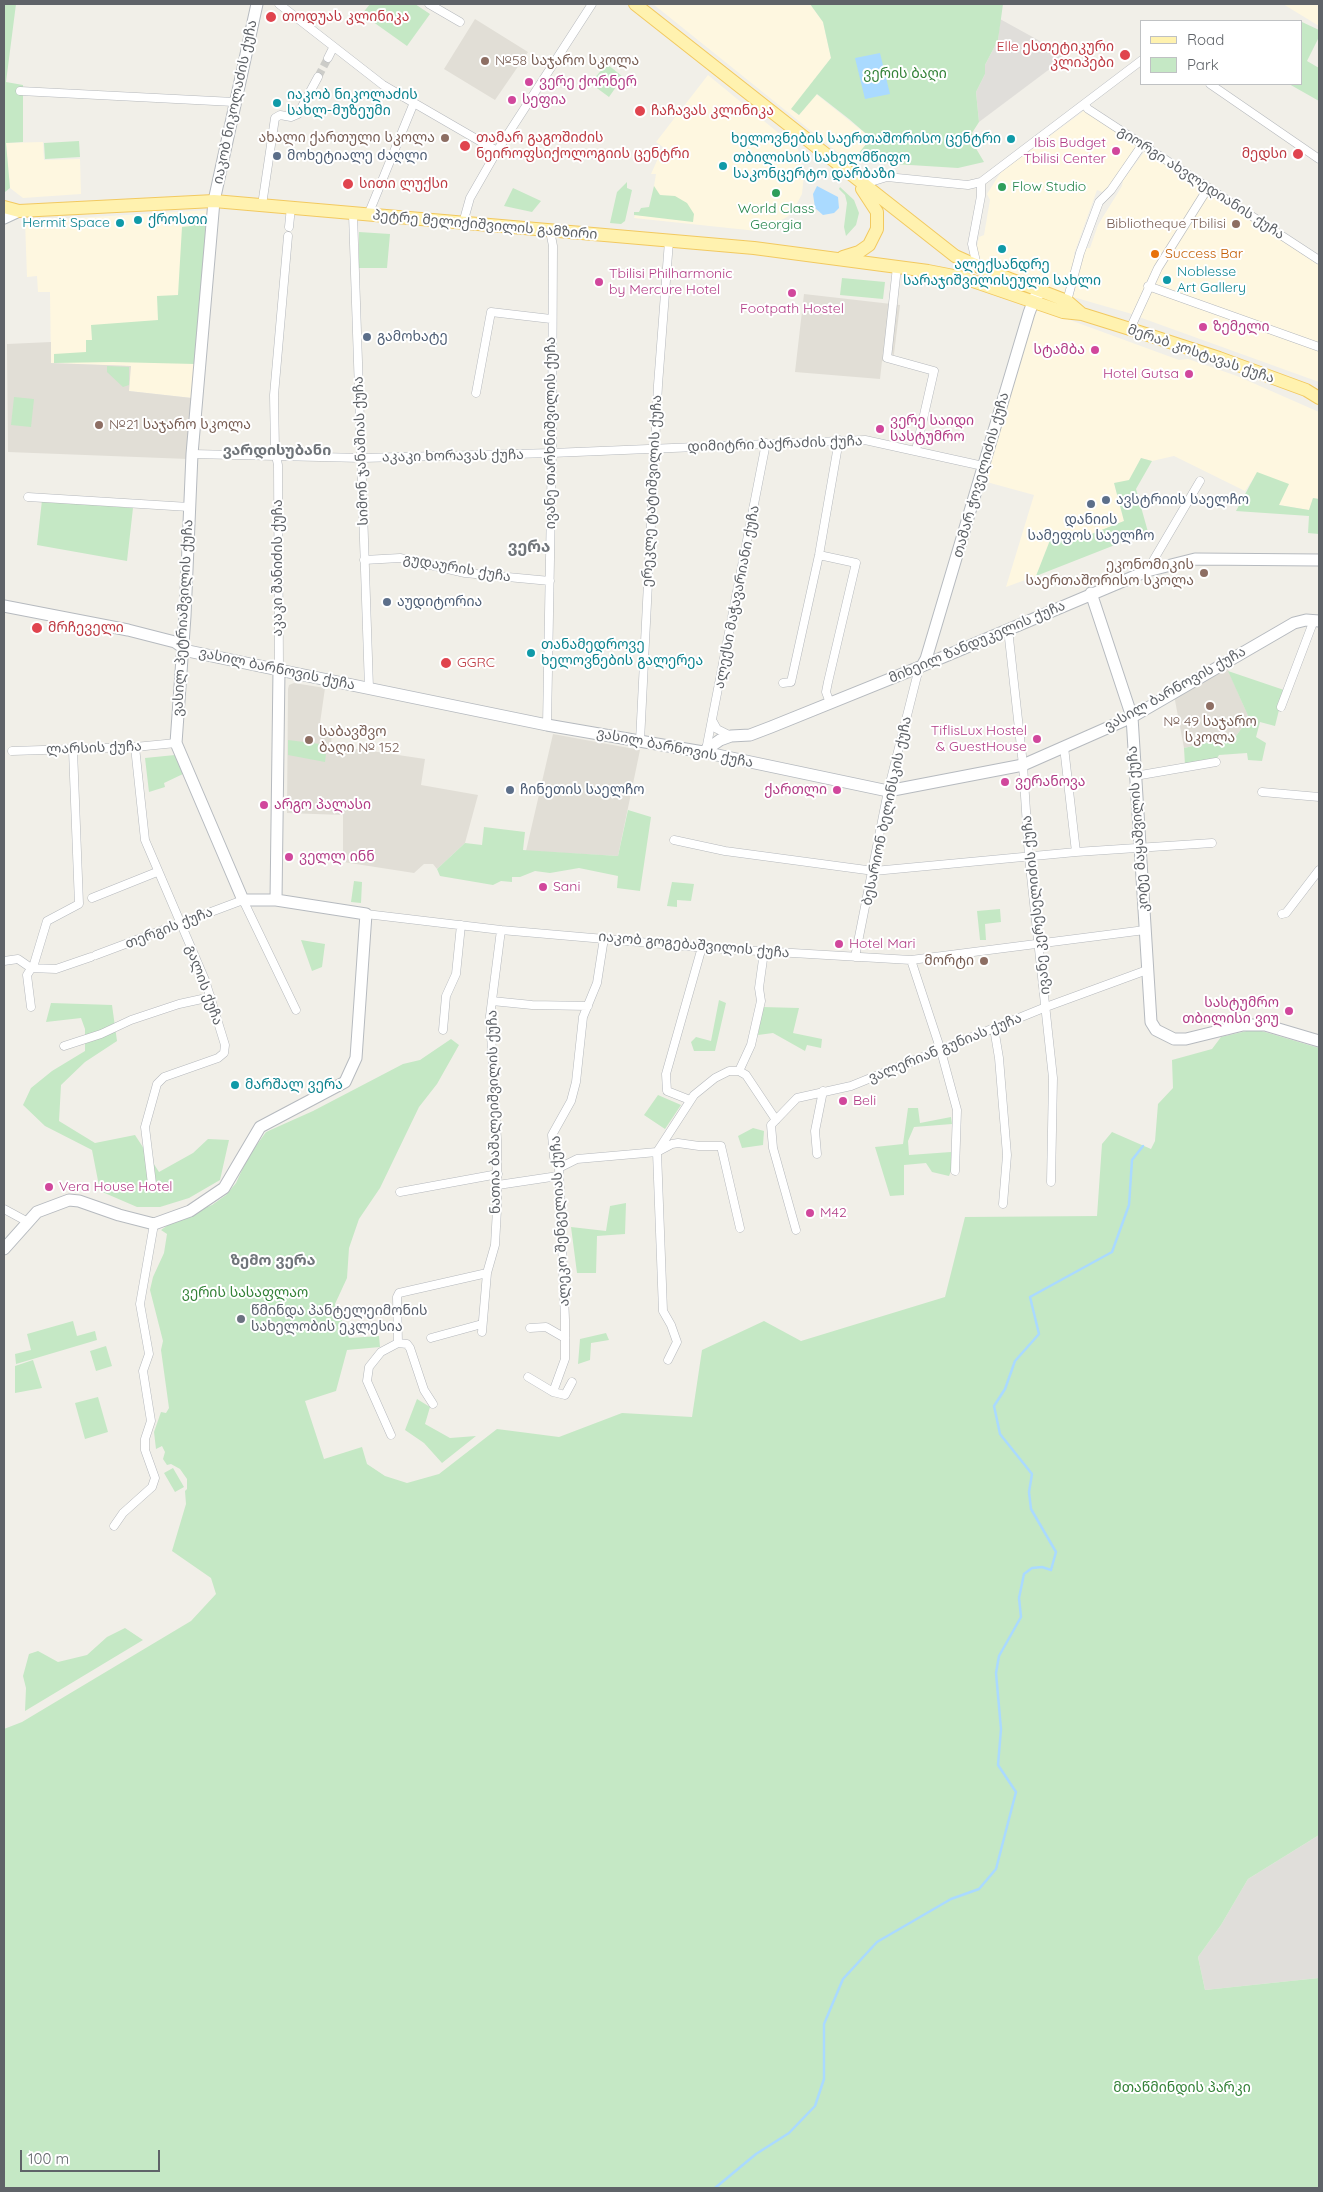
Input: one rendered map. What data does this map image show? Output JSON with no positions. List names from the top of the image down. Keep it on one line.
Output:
{"streets":{"main road":["პეტრე მელიქიშვილის გამზირი","მერაბ კოსტავას ქუჩა"],"street":["იაკობ ნიკოლაძის ქუჩა","გიორგი ახვლედიანის ქუჩა","ივანე თარხნიშვილის ქუჩა","დიმიტრი ბაქრაძის ქუჩა","სიმონ ჯანაშიას ქუჩა","აკაკი ხორავას ქუჩა","თამარ ჭოველიძის ქუჩა","ერეკლე ტატიშვილის ქუჩა","აკაკი შანიძის ქუჩა","გუდაურის ქუჩა","ალექსი მაჭავარიანი ქუჩა","ვასილ პეტრიაშვილის ქუჩა","მიხეილ ზანდუკელის ქუჩა","ვასილ ბარნოვის ქუჩა","ლარსის ქუჩა","ბესარიონ ბელინსკის ქუჩა","კოტე მაყაშვილის ქუჩა","ივანე კერესელიძის ქუჩა","თერგის ქუჩა","იაკობ გოგებაშვილის ქუჩა","გალის ქუჩა","ვალერიან გუნიას ქუჩა","ნათია ბაშალეიშვილის ქუჩა","ალეკო შენგელიას ქუჩა"]},"crossings":[["იაკობ ნიკოლაძის ქუჩა","პეტრე მელიქიშვილის გამზირი"],["იაკობ ნიკოლაძის ქუჩა","ვასილ პეტრიაშვილის ქუჩა"],["პეტრე მელიქიშვილის გამზირი","მერაბ კოსტავას ქუჩა"],["პეტრე მელიქიშვილის გამზირი","ივანე თარხნიშვილის ქუჩა"],["პეტრე მელიქიშვილის გამზირი","სიმონ ჯანაშიას ქუჩა"],["პეტრე მელიქიშვილის გამზირი","ერეკლე ტატიშვილის ქუჩა"],["პეტრე მელიქიშვილის გამზირი","ვასილ პეტრიაშვილის ქუჩა"],["მერაბ კოსტავას ქუჩა","თამარ ჭოველიძის ქუჩა"],["ივანე თარხნიშვილის ქუჩა","აკაკი ხორავას ქუჩა"],["ივანე თარხნიშვილის ქუჩა","გუდაურის ქუჩა"],["ივანე თარხნიშვილის ქუჩა","ვასილ ბარნოვის ქუჩა"],["დიმიტრი ბაქრაძის ქუჩა","აკაკი ხორავას ქუჩა"],["დიმიტრი ბაქრაძის ქუჩა","თამარ ჭოველიძის ქუჩა"],["დიმიტრი ბაქრაძის ქუჩა","ერეკლე ტატიშვილის ქუჩა"],["დიმიტრი ბაქრაძის ქუჩა","ალექსი მაჭავარიანი ქუჩა"],["სიმონ ჯანაშიას ქუჩა","აკაკი ხორავას ქუჩა"],["სიმონ ჯანაშიას ქუჩა","გუდაურის ქუჩა"],["სიმონ ჯანაშიას ქუჩა","ვასილ ბარნოვის ქუჩა"],["აკაკი ხორავას ქუჩა","ერეკლე ტატიშვილის ქუჩა"],["აკაკი ხორავას ქუჩა","აკაკი შანიძის ქუჩა"],["აკაკი ხორავას ქუჩა","ვასილ პეტრიაშვილის ქუჩა"],["თამარ ჭოველიძის ქუჩა","მიხეილ ზანდუკელის ქუჩა"],["თამარ ჭოველიძის ქუჩა","ბესარიონ ბელინსკის ქუჩა"],["ერეკლე ტატიშვილის ქუჩა","ვასილ ბარნოვის ქუჩა"],["აკაკი შანიძის ქუჩა","ვასილ ბარნოვის ქუჩა"],["აკაკი შანიძის ქუჩა","იაკობ გოგებაშვილის ქუჩა"],["ალექსი მაჭავარიანი ქუჩა","მიხეილ ზანდუკელის ქუჩა"],["ალექსი მაჭავარიანი ქუჩა","ვასილ ბარნოვის ქუჩა"],["ვასილ პეტრიაშვილის ქუჩა","ვასილ ბარნოვის ქუჩა"],["ვასილ პეტრიაშვილის ქუჩა","ლარსის ქუჩა"],["ვასილ პეტრიაშვილის ქუჩა","თერგის ქუჩა"],["ვასილ პეტრიაშვილის ქუჩა","იაკობ გოგებაშვილის ქუჩა"],["მიხეილ ზანდუკელის ქუჩა","ვასილ ბარნოვის ქუჩა"],["მიხეილ ზანდუკელის ქუჩა","ბესარიონ ბელინსკის ქუჩა"],["მიხეილ ზანდუკელის ქუჩა","კოტე მაყაშვილის ქუჩა"],["მიხეილ ზანდუკელის ქუჩა","ივანე კერესელიძის ქუჩა"],["ვასილ ბარნოვის ქუჩა","ბესარიონ ბელინსკის ქუჩა"],["ვასილ ბარნოვის ქუჩა","კოტე მაყაშვილის ქუჩა"],["ვასილ ბარნოვის ქუჩა","ივანე კერესელიძის ქუჩა"],["ლარსის ქუჩა","გალის ქუჩა"],["ბესარიონ ბელინსკის ქუჩა","იაკობ გოგებაშვილის ქუჩა"],["კოტე მაყაშვილის ქუჩა","იაკობ გოგებაშვილის ქუჩა"],["კოტე მაყაშვილის ქუჩა","ვალერიან გუნიას ქუჩა"],["ივანე კერესელიძის ქუჩა","იაკობ გოგებაშვილის ქუჩა"],["ივანე კერესელიძის ქუჩა","ვალერიან გუნიას ქუჩა"],["თერგის ქუჩა","იაკობ გოგებაშვილის ქუჩა"],["თერგის ქუჩა","გალის ქუჩა"],["იაკობ გოგებაშვილის ქუჩა","ნათია ბაშალეიშვილის ქუჩა"],["იაკობ გოგებაშვილის ქუჩა","ალეკო შენგელიას ქუჩა"]],"districts":["ვარდისუბანი","ვერა","ზემო ვერა"],"parks":["ვერის ბაღი","ვერის სასაფლაო","მთაწმინდის პარკი"],"places":["თოდუას კლინიკა","Elle ესთეტიკური კლიპები","№58 საჯარო სკოლა","ვერე ქორნერ","სეფია","იაკობ ნიკოლაძის სახლ-მუზეუმი","ჩაჩავას კლინიკა","ახალი ქართული სკოლა","ხელოვნების საერთაშორისო ცენტრი","თამარ გაგოშიძის ნეიროფსიქოლოგიის ცენტრი","Ibis Budget Tbilisi Center","მედსი","მოხეტიალე ძაღლი","თბილისის სახელმწიფო საკონცერტო დარბაზი","სითი ლუქსი","Flow Studio","World Class Georgia","ქროსთი","Hermit Space","Bibliotheque Tbilisi","ალექსანდრე სარაჯიშვილისეული სახლი","Success Bar","Noblesse Art Gallery","Tbilisi Philharmonic by Mercure Hotel","Footpath Hostel","ზემელი","გამოხატე","სტამბა","Hotel Gutsa","№21 საჯარო სკოლა","ვერე საიდი სასტუმრო","ავსტრიის საელჩო","დანიის სამეფოს საელჩო","ეკონომიკის საერთაშორისო სკოლა","აუდიტორია","მრჩეველი","თანამედროვე ხელოვნების გალერეა","GGRC","№ 49 საჯარო სკოლა","TiflisLux Hostel & GuestHouse","საბავშვო ბაღი № 152","ვერანოვა","ჩინეთის საელჩო","ქართლი","არგო პალასი","ველლ ინნ","Sani","Hotel Mari","მორტი","სასტუმრო თბილისი ვიუ","მარშალ ვერა","Beli","Vera House Hotel","M42","წმინდა პანტელეიმონის სახელობის ეკლესია"],"legend":["Road","Park"],"scale_bar":"100 m"}
